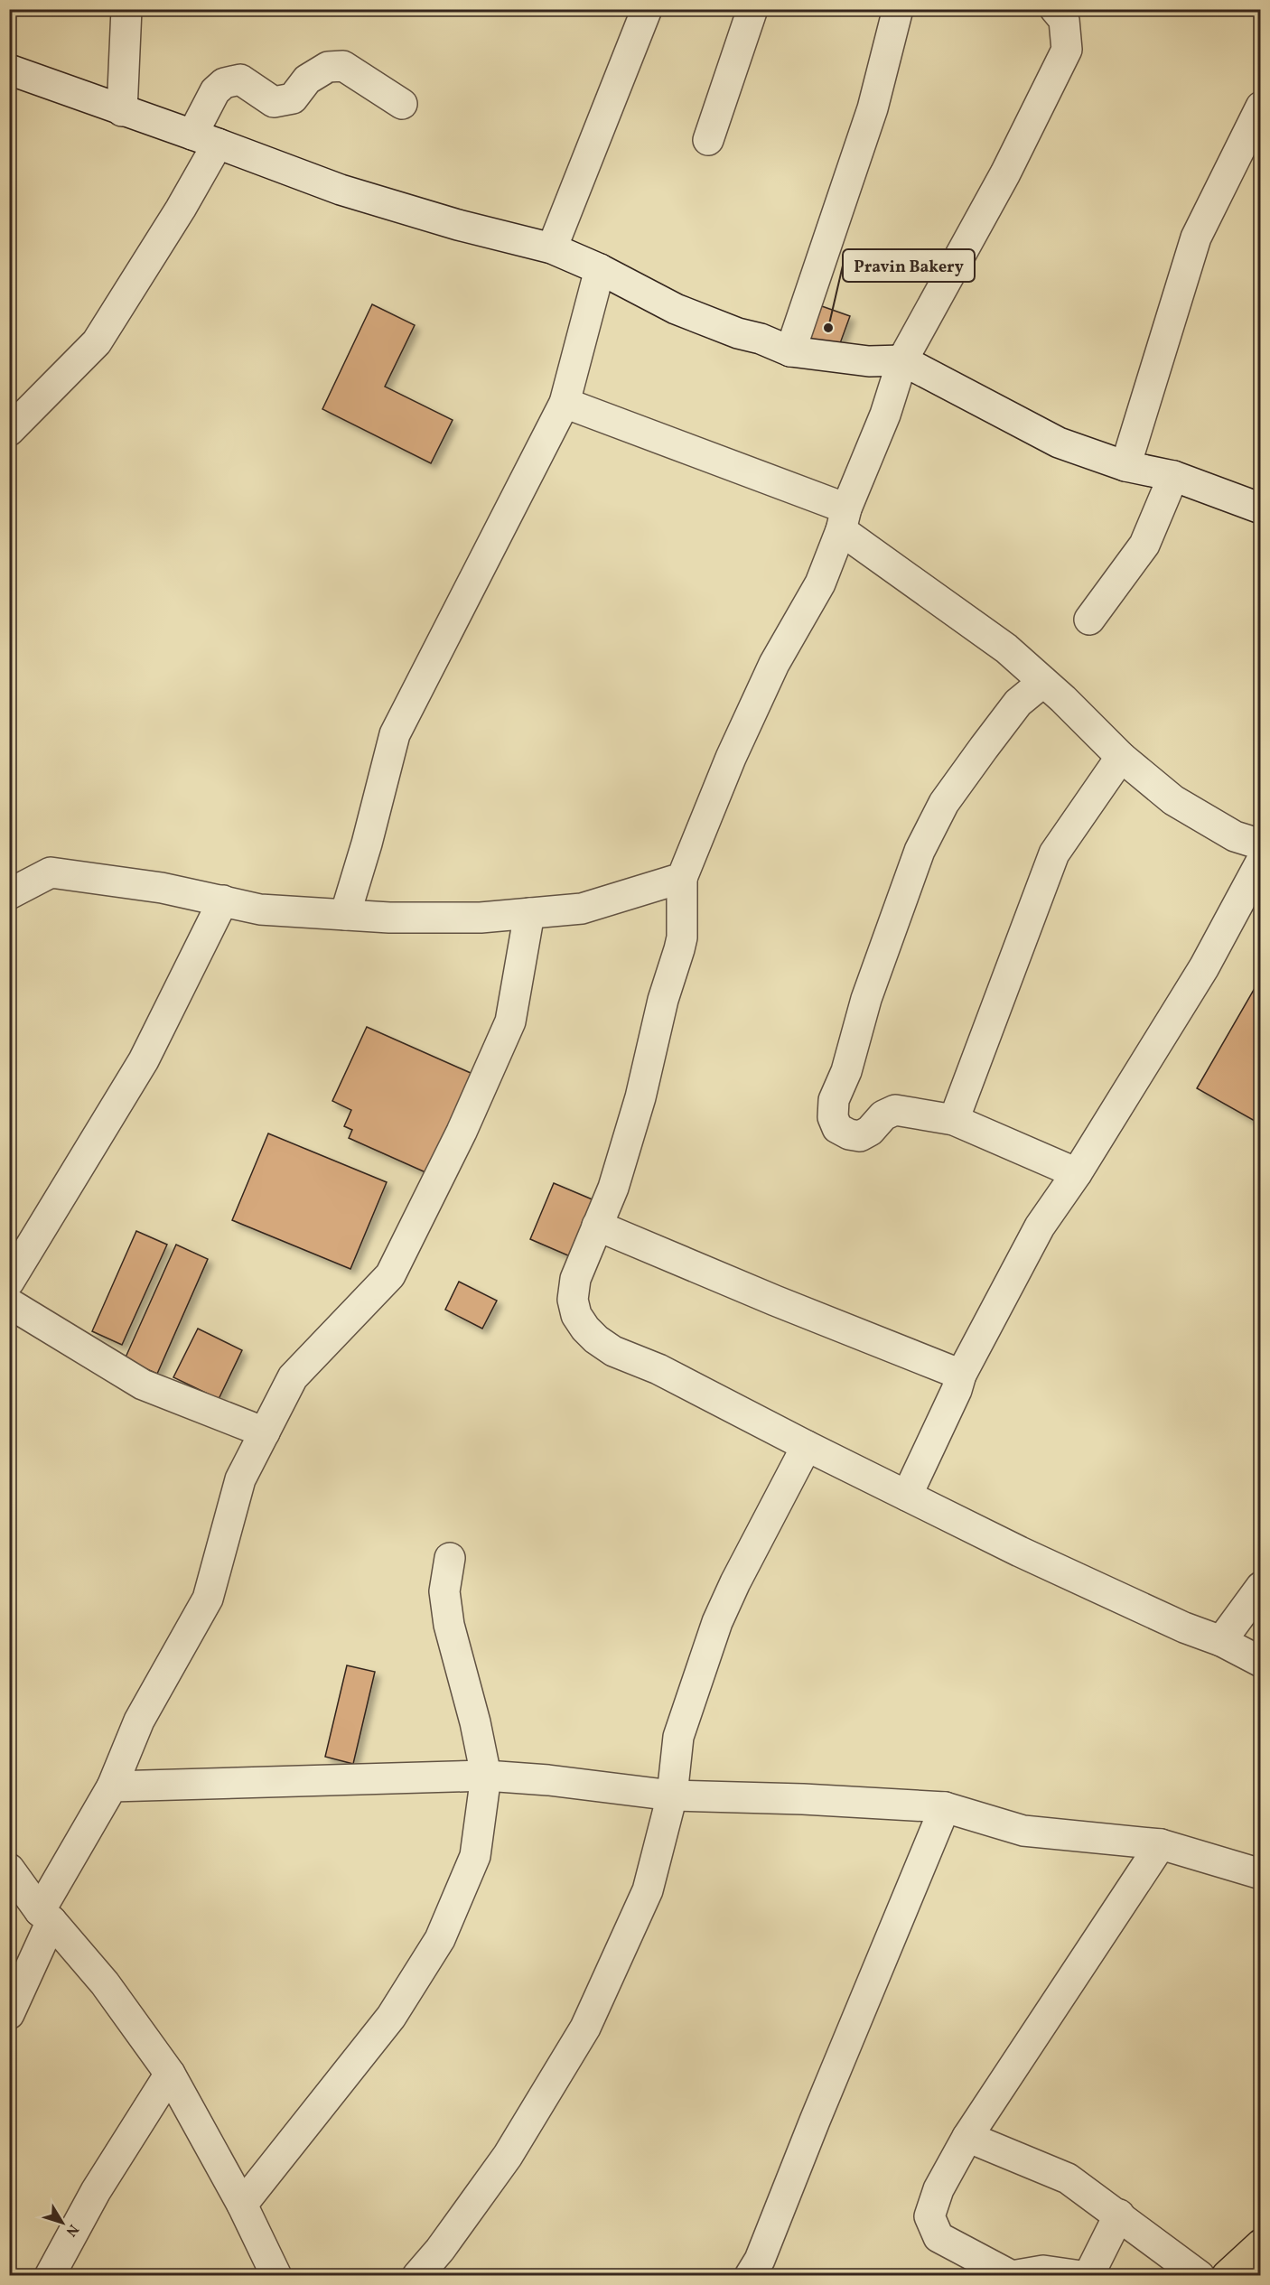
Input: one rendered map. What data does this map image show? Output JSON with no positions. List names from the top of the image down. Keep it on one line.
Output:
{"places":["Pravin Bakery"],"north":"bottom right"}
